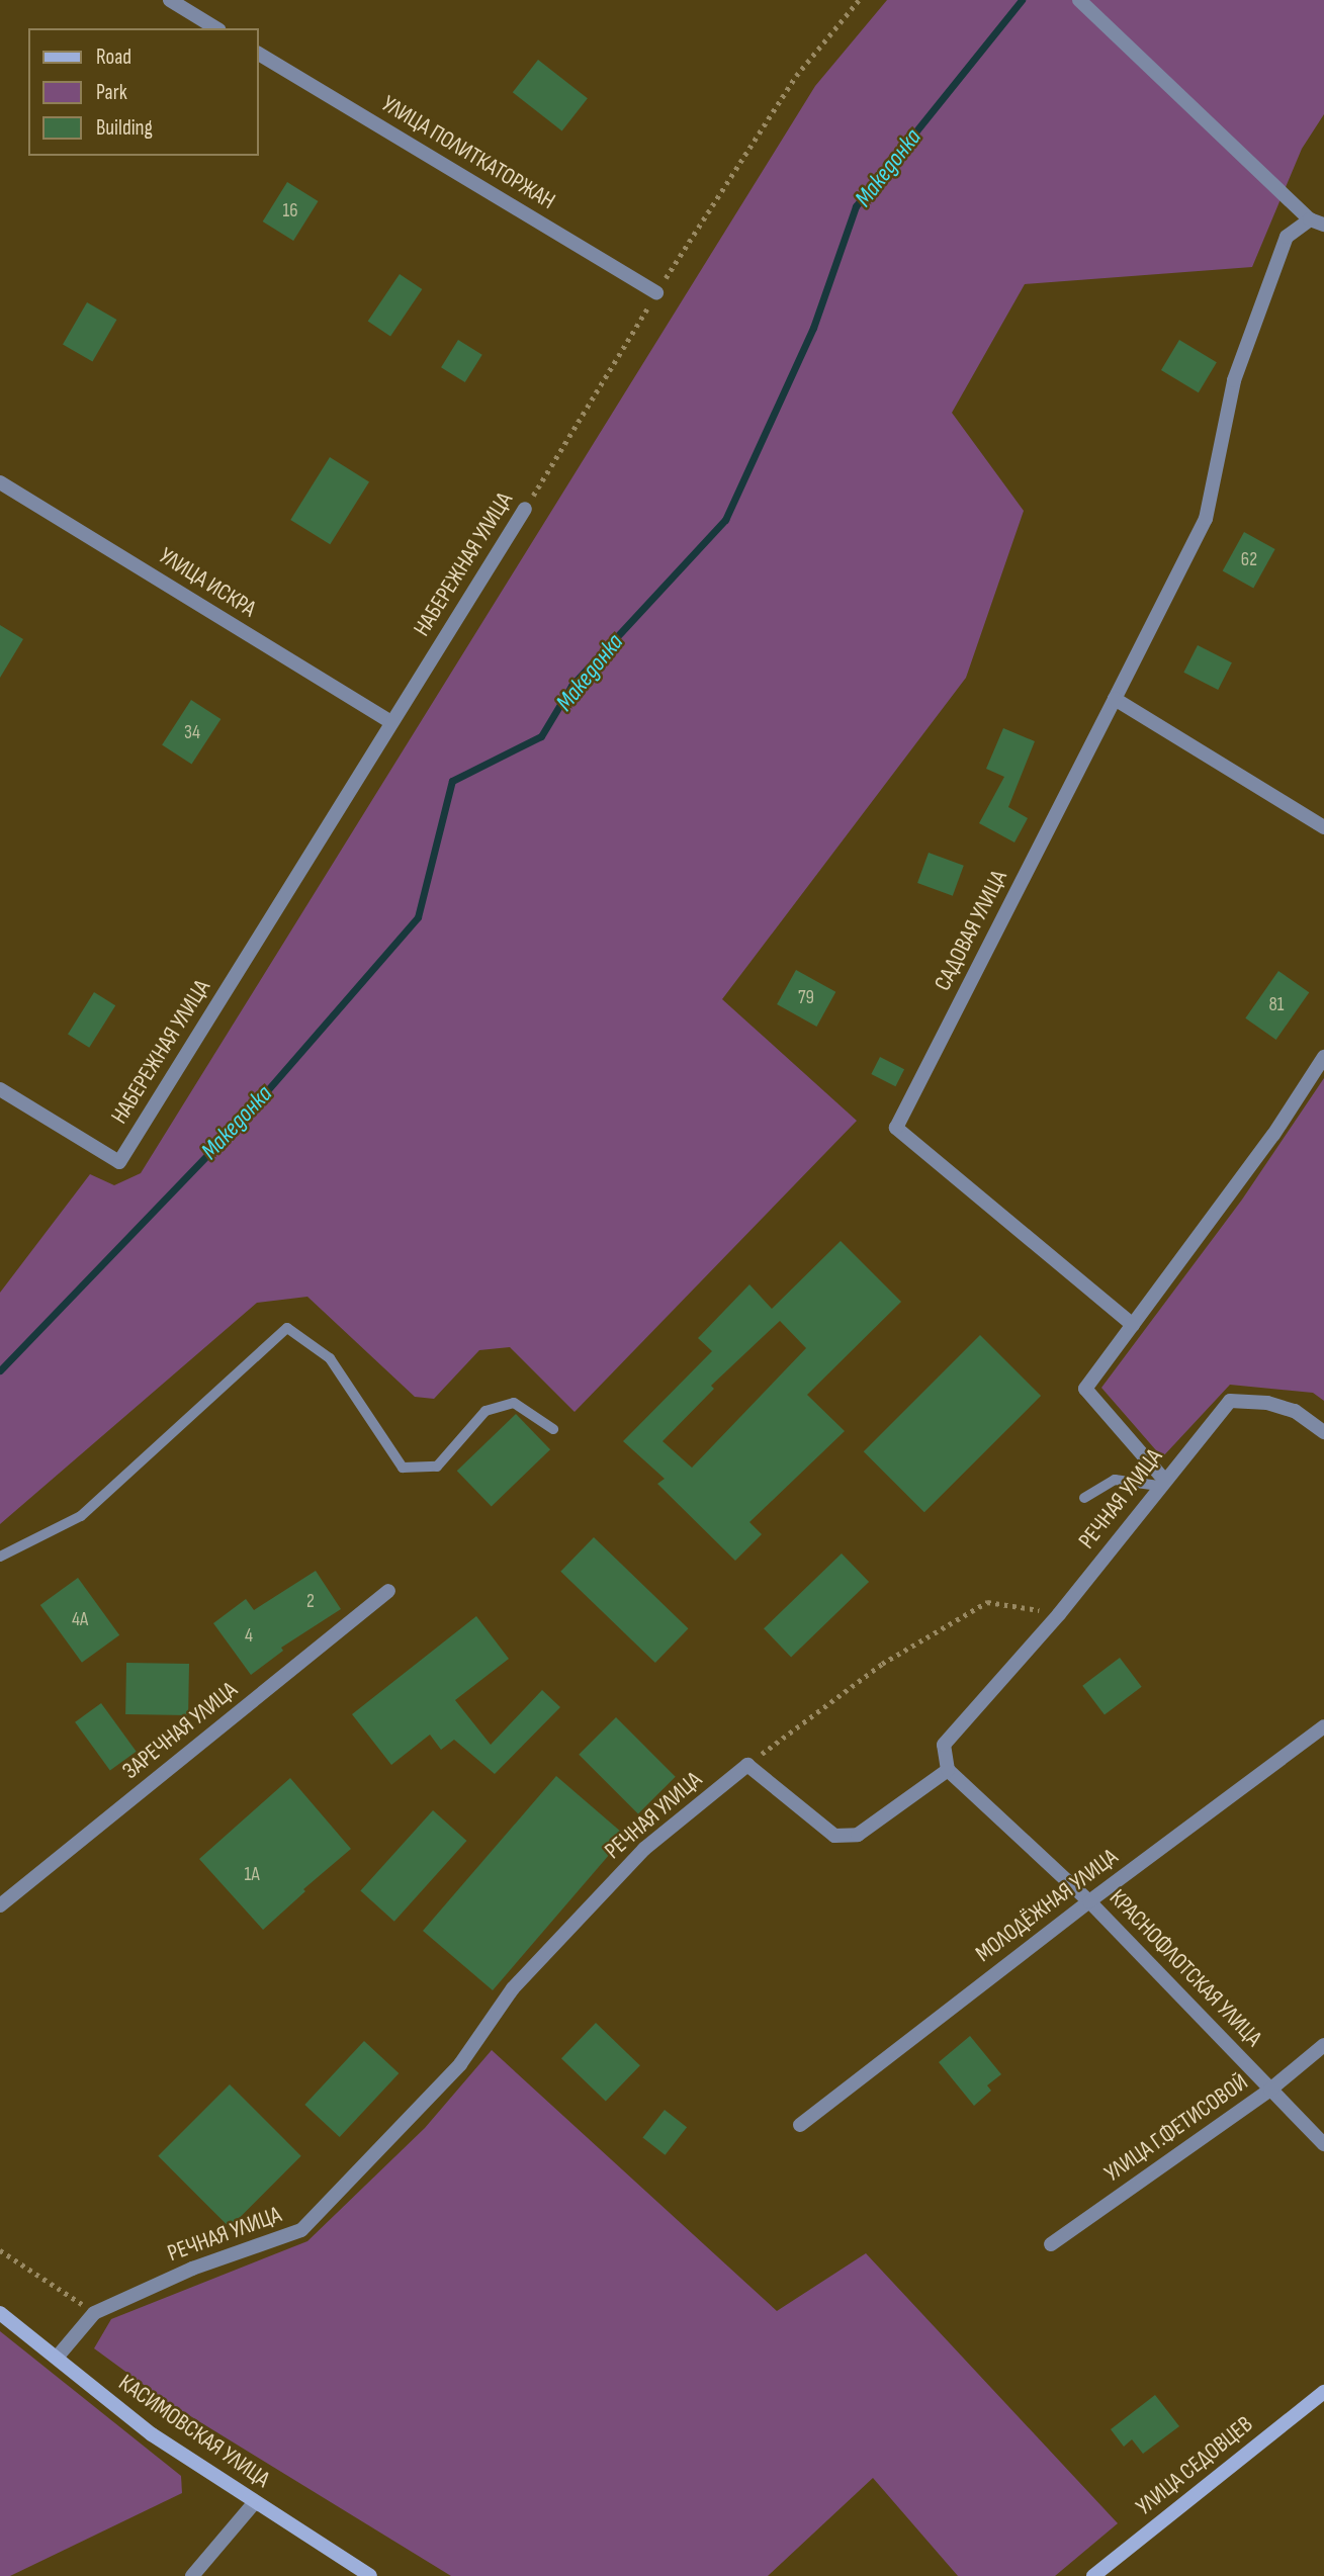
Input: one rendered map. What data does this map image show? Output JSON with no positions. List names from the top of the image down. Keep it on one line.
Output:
{"streets":{"main road":["КАСИМОВСКАЯ УЛИЦА","УЛИЦА СЕДОВЦЕВ"],"street":["УЛИЦА ПОЛИТКАТОРЖАН","НАБЕРЕЖНАЯ УЛИЦА","УЛИЦА ИСКРА","САДОВАЯ УЛИЦА","РЕЧНАЯ УЛИЦА","ЗАРЕЧНАЯ УЛИЦА","МОЛОДЁЖНАЯ УЛИЦА","КРАСНОФЛОТСКАЯ УЛИЦА","УЛИЦА Г.ФЕТИСОВОЙ"]},"crossings":[["УЛИЦА ПОЛИТКАТОРЖАН","НАБЕРЕЖНАЯ УЛИЦА"],["НАБЕРЕЖНАЯ УЛИЦА","УЛИЦА ИСКРА"],["РЕЧНАЯ УЛИЦА","КРАСНОФЛОТСКАЯ УЛИЦА"],["РЕЧНАЯ УЛИЦА","КАСИМОВСКАЯ УЛИЦА"],["МОЛОДЁЖНАЯ УЛИЦА","КРАСНОФЛОТСКАЯ УЛИЦА"],["КРАСНОФЛОТСКАЯ УЛИЦА","УЛИЦА Г.ФЕТИСОВОЙ"]],"water":["Македонка"],"house_numbers":["16","62","34","79","81","2","4А","4","1А"],"legend":["Road","Park","Building"]}
